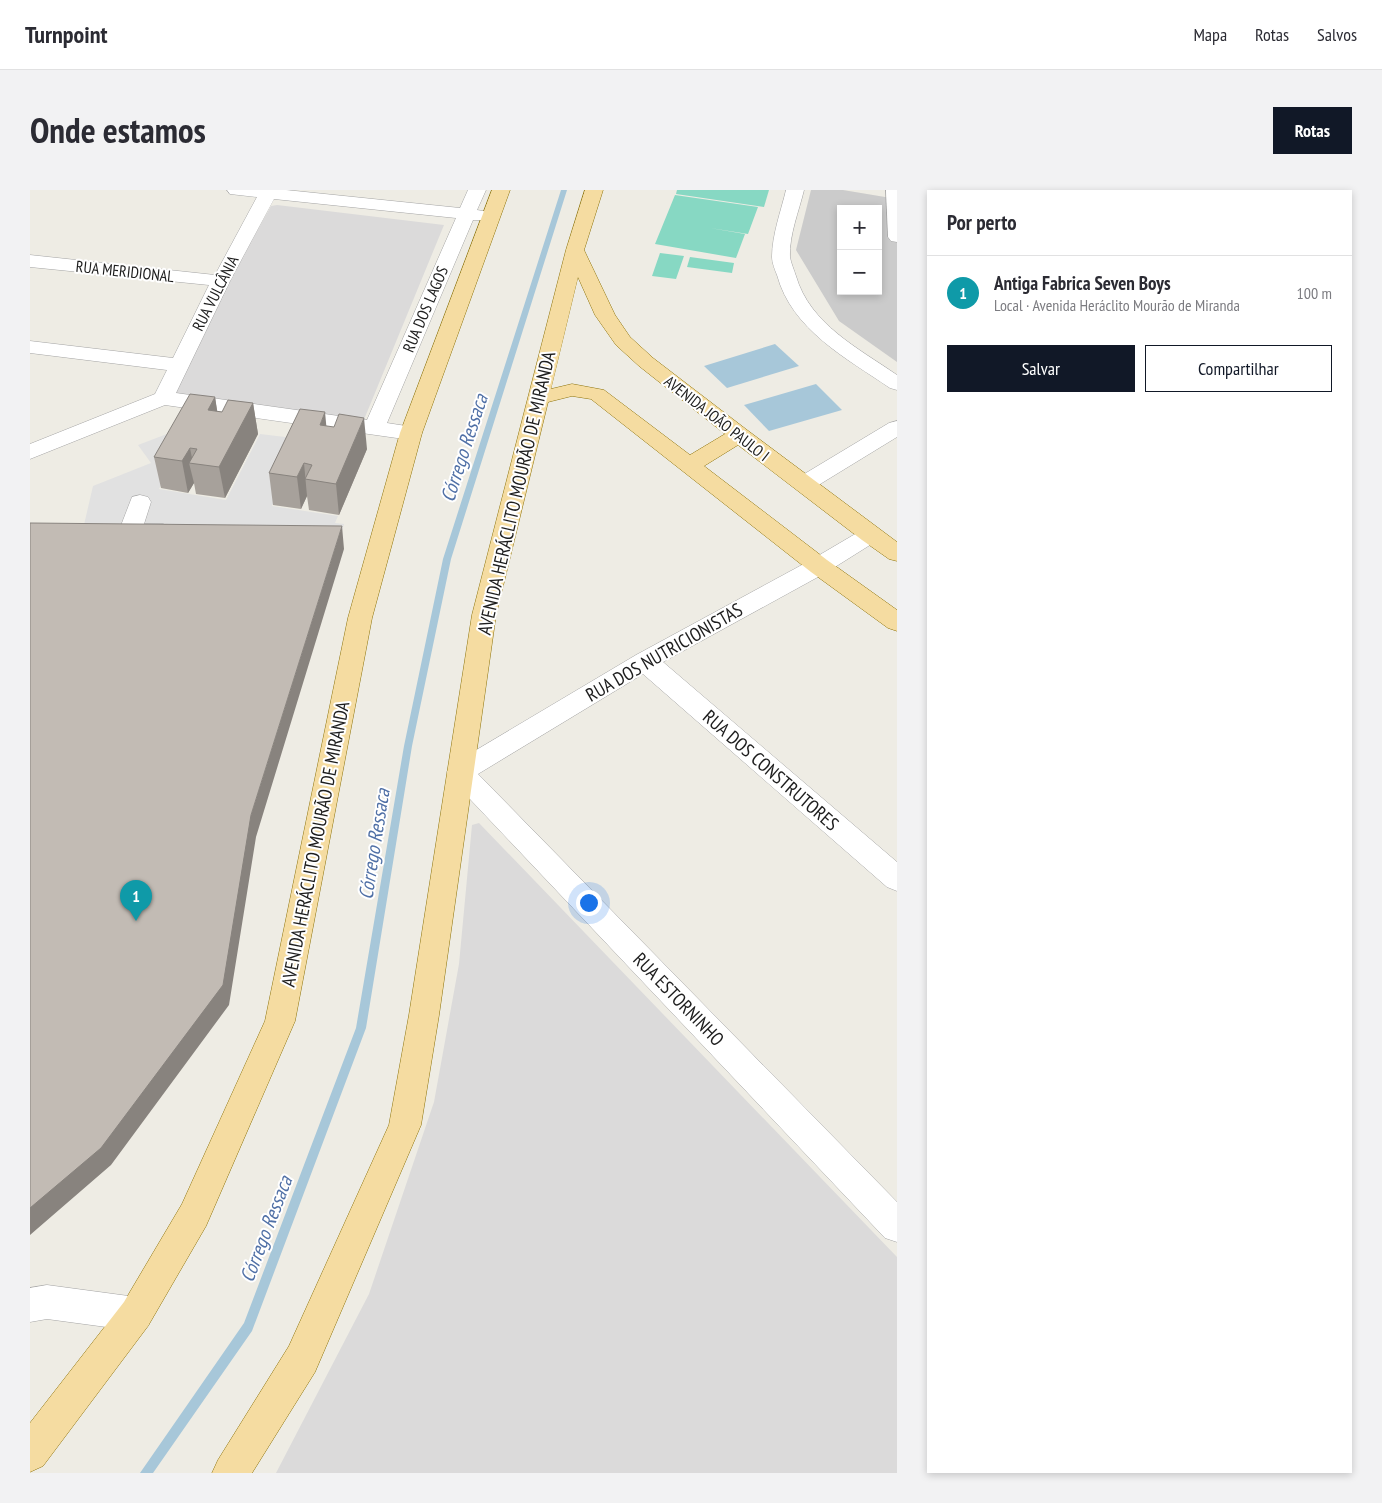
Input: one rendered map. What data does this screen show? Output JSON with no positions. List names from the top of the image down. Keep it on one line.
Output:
{"streets":{"main road":["AVENIDA JOÃO PAULO I","AVENIDA HERÁCLITO MOURÃO DE MIRANDA"],"street":["RUA MERIDIONAL","RUA VULCÂNIA","RUA DOS LAGOS","RUA DOS NUTRICIONISTAS","RUA DOS CONSTRUTORES","RUA ESTORNINHO"]},"crossings":[["RUA MERIDIONAL","RUA VULCÂNIA"],["RUA DOS LAGOS","AVENIDA HERÁCLITO MOURÃO DE MIRANDA"],["AVENIDA JOÃO PAULO I","AVENIDA HERÁCLITO MOURÃO DE MIRANDA"],["AVENIDA JOÃO PAULO I","RUA DOS NUTRICIONISTAS"],["AVENIDA HERÁCLITO MOURÃO DE MIRANDA","RUA DOS NUTRICIONISTAS"],["AVENIDA HERÁCLITO MOURÃO DE MIRANDA","RUA ESTORNINHO"],["RUA DOS NUTRICIONISTAS","RUA DOS CONSTRUTORES"],["RUA DOS NUTRICIONISTAS","RUA ESTORNINHO"]],"water":["Córrego Ressaca"],"page":{"header":"Turnpoint","nav":["Mapa","Rotas","Salvos"],"title":"Onde estamos","buttons":["Rotas",["Salvar","Compartilhar"]],"heading":"Por perto","map_buttons":["+","−"],"list":[{"mark":"1","name":"Antiga Fabrica Seven Boys","note":"Local · Avenida Heráclito Mourão de Miranda","value":"100 m"}],"pins":"1"}}
